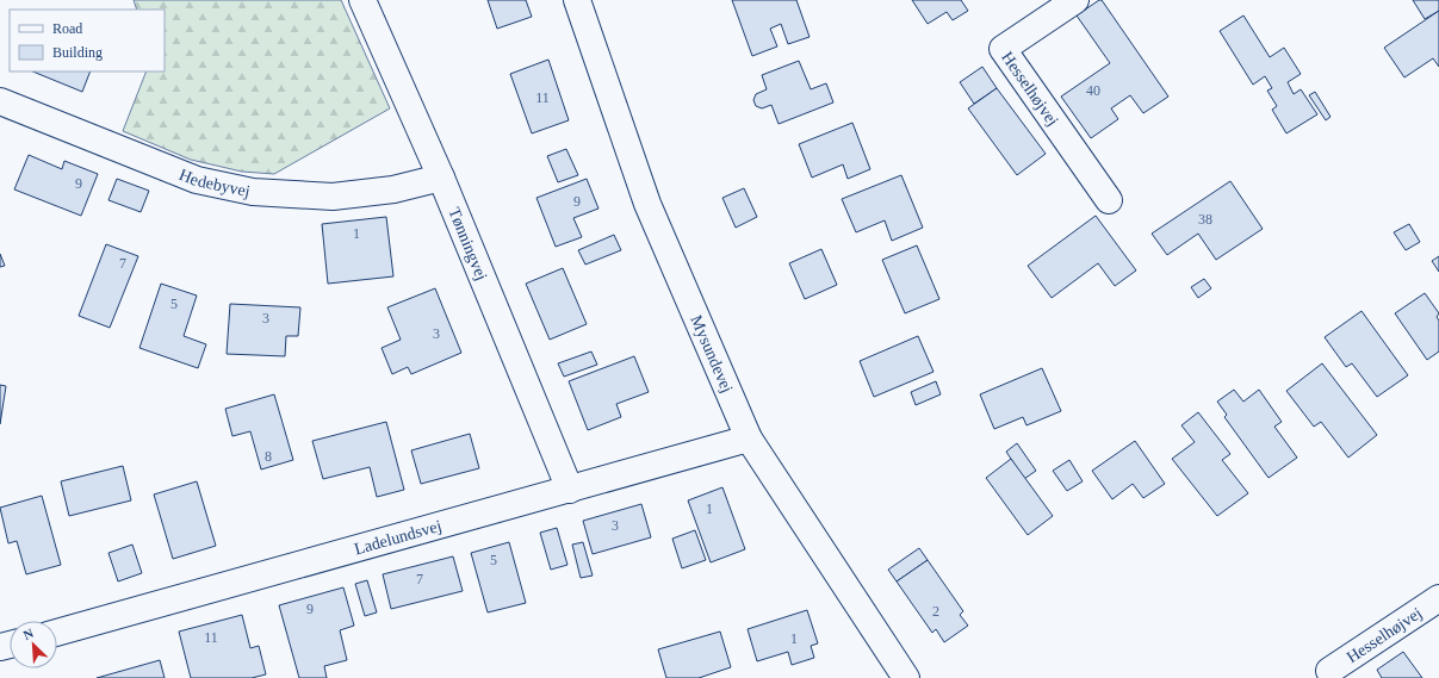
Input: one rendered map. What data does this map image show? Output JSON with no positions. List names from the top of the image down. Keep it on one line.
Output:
{"streets":{"street":["Hesselhøjvej","Hedebyvej","Tønningvej","Mysundevej","Ladelundsvej"]},"crossings":[["Hedebyvej","Tønningvej"],["Tønningvej","Ladelundsvej"],["Mysundevej","Ladelundsvej"]],"house_numbers":["40","11","9","9","38","1","7","5","3","3","8","1","3","5","7","9","2","11","1"],"legend":["Road","Building"],"north":"top left"}
